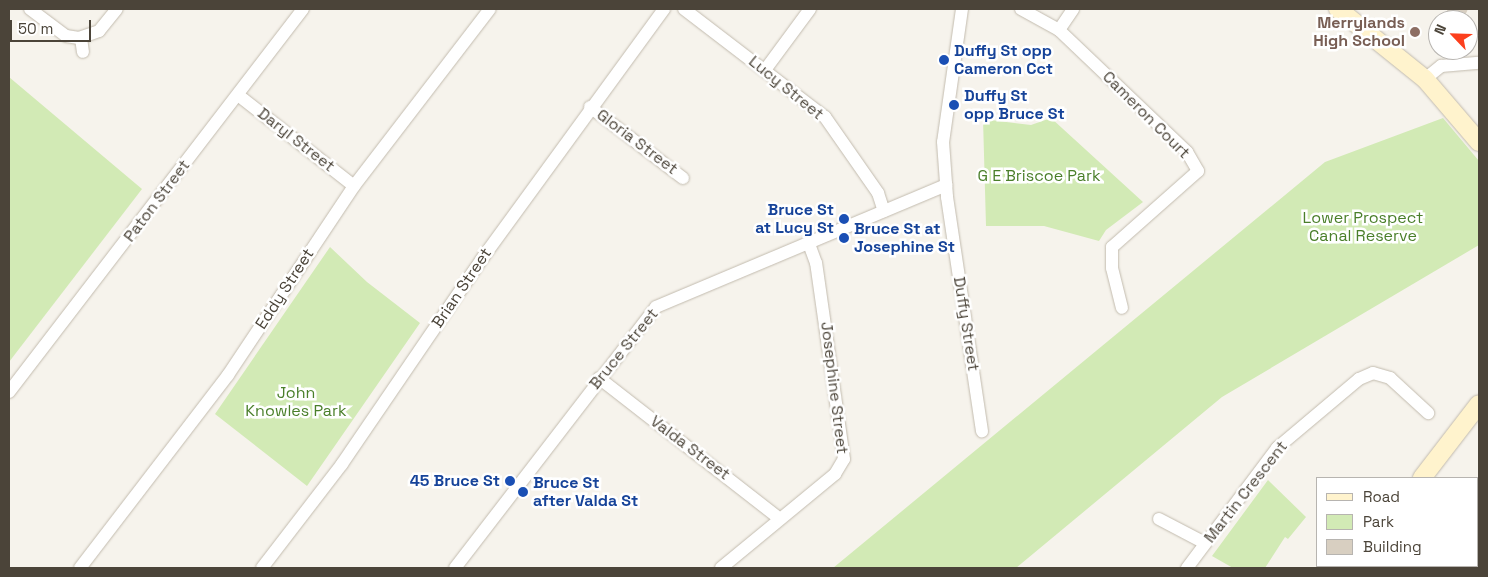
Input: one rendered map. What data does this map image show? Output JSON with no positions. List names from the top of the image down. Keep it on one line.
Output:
{"streets":{"street":["Lucy Street","Cameron Court","Daryl Street","Gloria Street","Paton Street","Brian Street","Eddy Street","Duffy Street","Bruce Street","Josephine Street","Valda Street","Martin Crescent"]},"crossings":[["Lucy Street","Bruce Street"],["Daryl Street","Paton Street"],["Daryl Street","Eddy Street"],["Gloria Street","Brian Street"],["Duffy Street","Bruce Street"],["Bruce Street","Josephine Street"],["Bruce Street","Valda Street"],["Josephine Street","Valda Street"]],"parks":["G E Briscoe Park","Lower Prospect Canal Reserve","John Knowles Park"],"places":["Merrylands High School","Duffy St opp Cameron Cct","Duffy St opp Bruce St","Bruce St at Lucy St","Bruce St at Josephine St","45 Bruce St","Bruce St after Valda St"],"legend":["Road","Park","Building"],"scale_bar":"50 m","north":"top left"}
